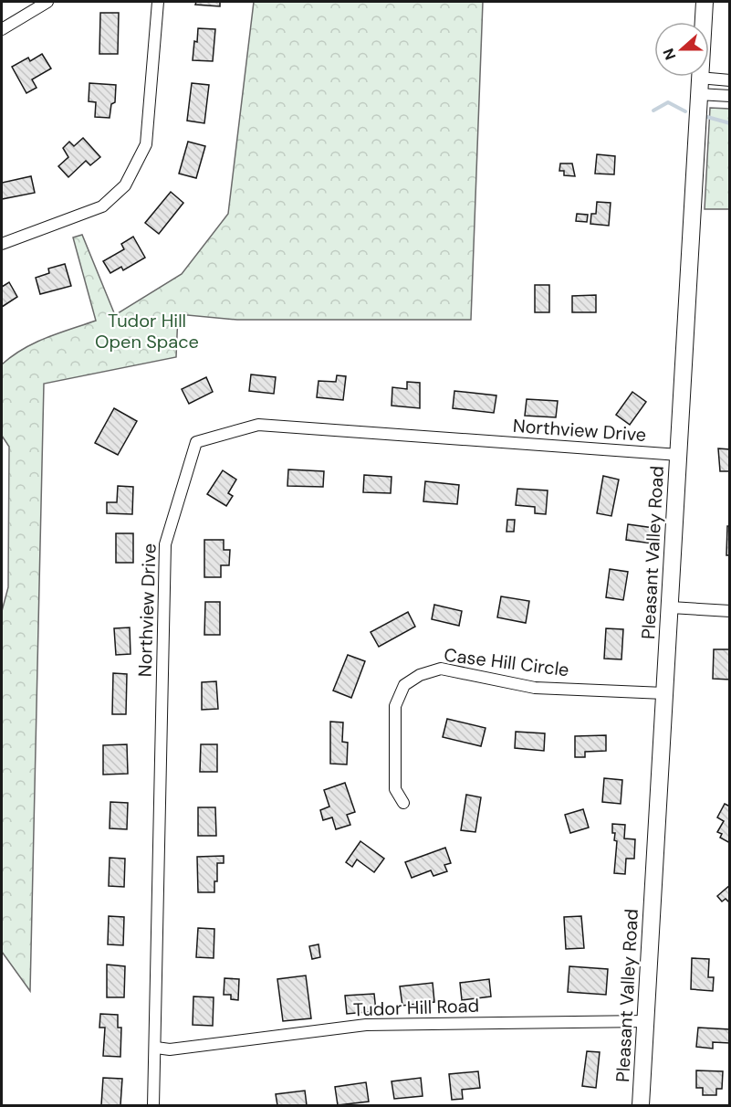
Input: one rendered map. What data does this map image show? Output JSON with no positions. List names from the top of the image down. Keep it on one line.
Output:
{"streets":{"main road":["Pleasant Valley Road"],"street":["Northview Drive","Case Hill Circle","Tudor Hill Road"]},"crossings":[["Northview Drive","Pleasant Valley Road"],["Northview Drive","Tudor Hill Road"],["Pleasant Valley Road","Case Hill Circle"],["Pleasant Valley Road","Tudor Hill Road"]],"parks":["Tudor Hill Open Space"],"north":"left"}
